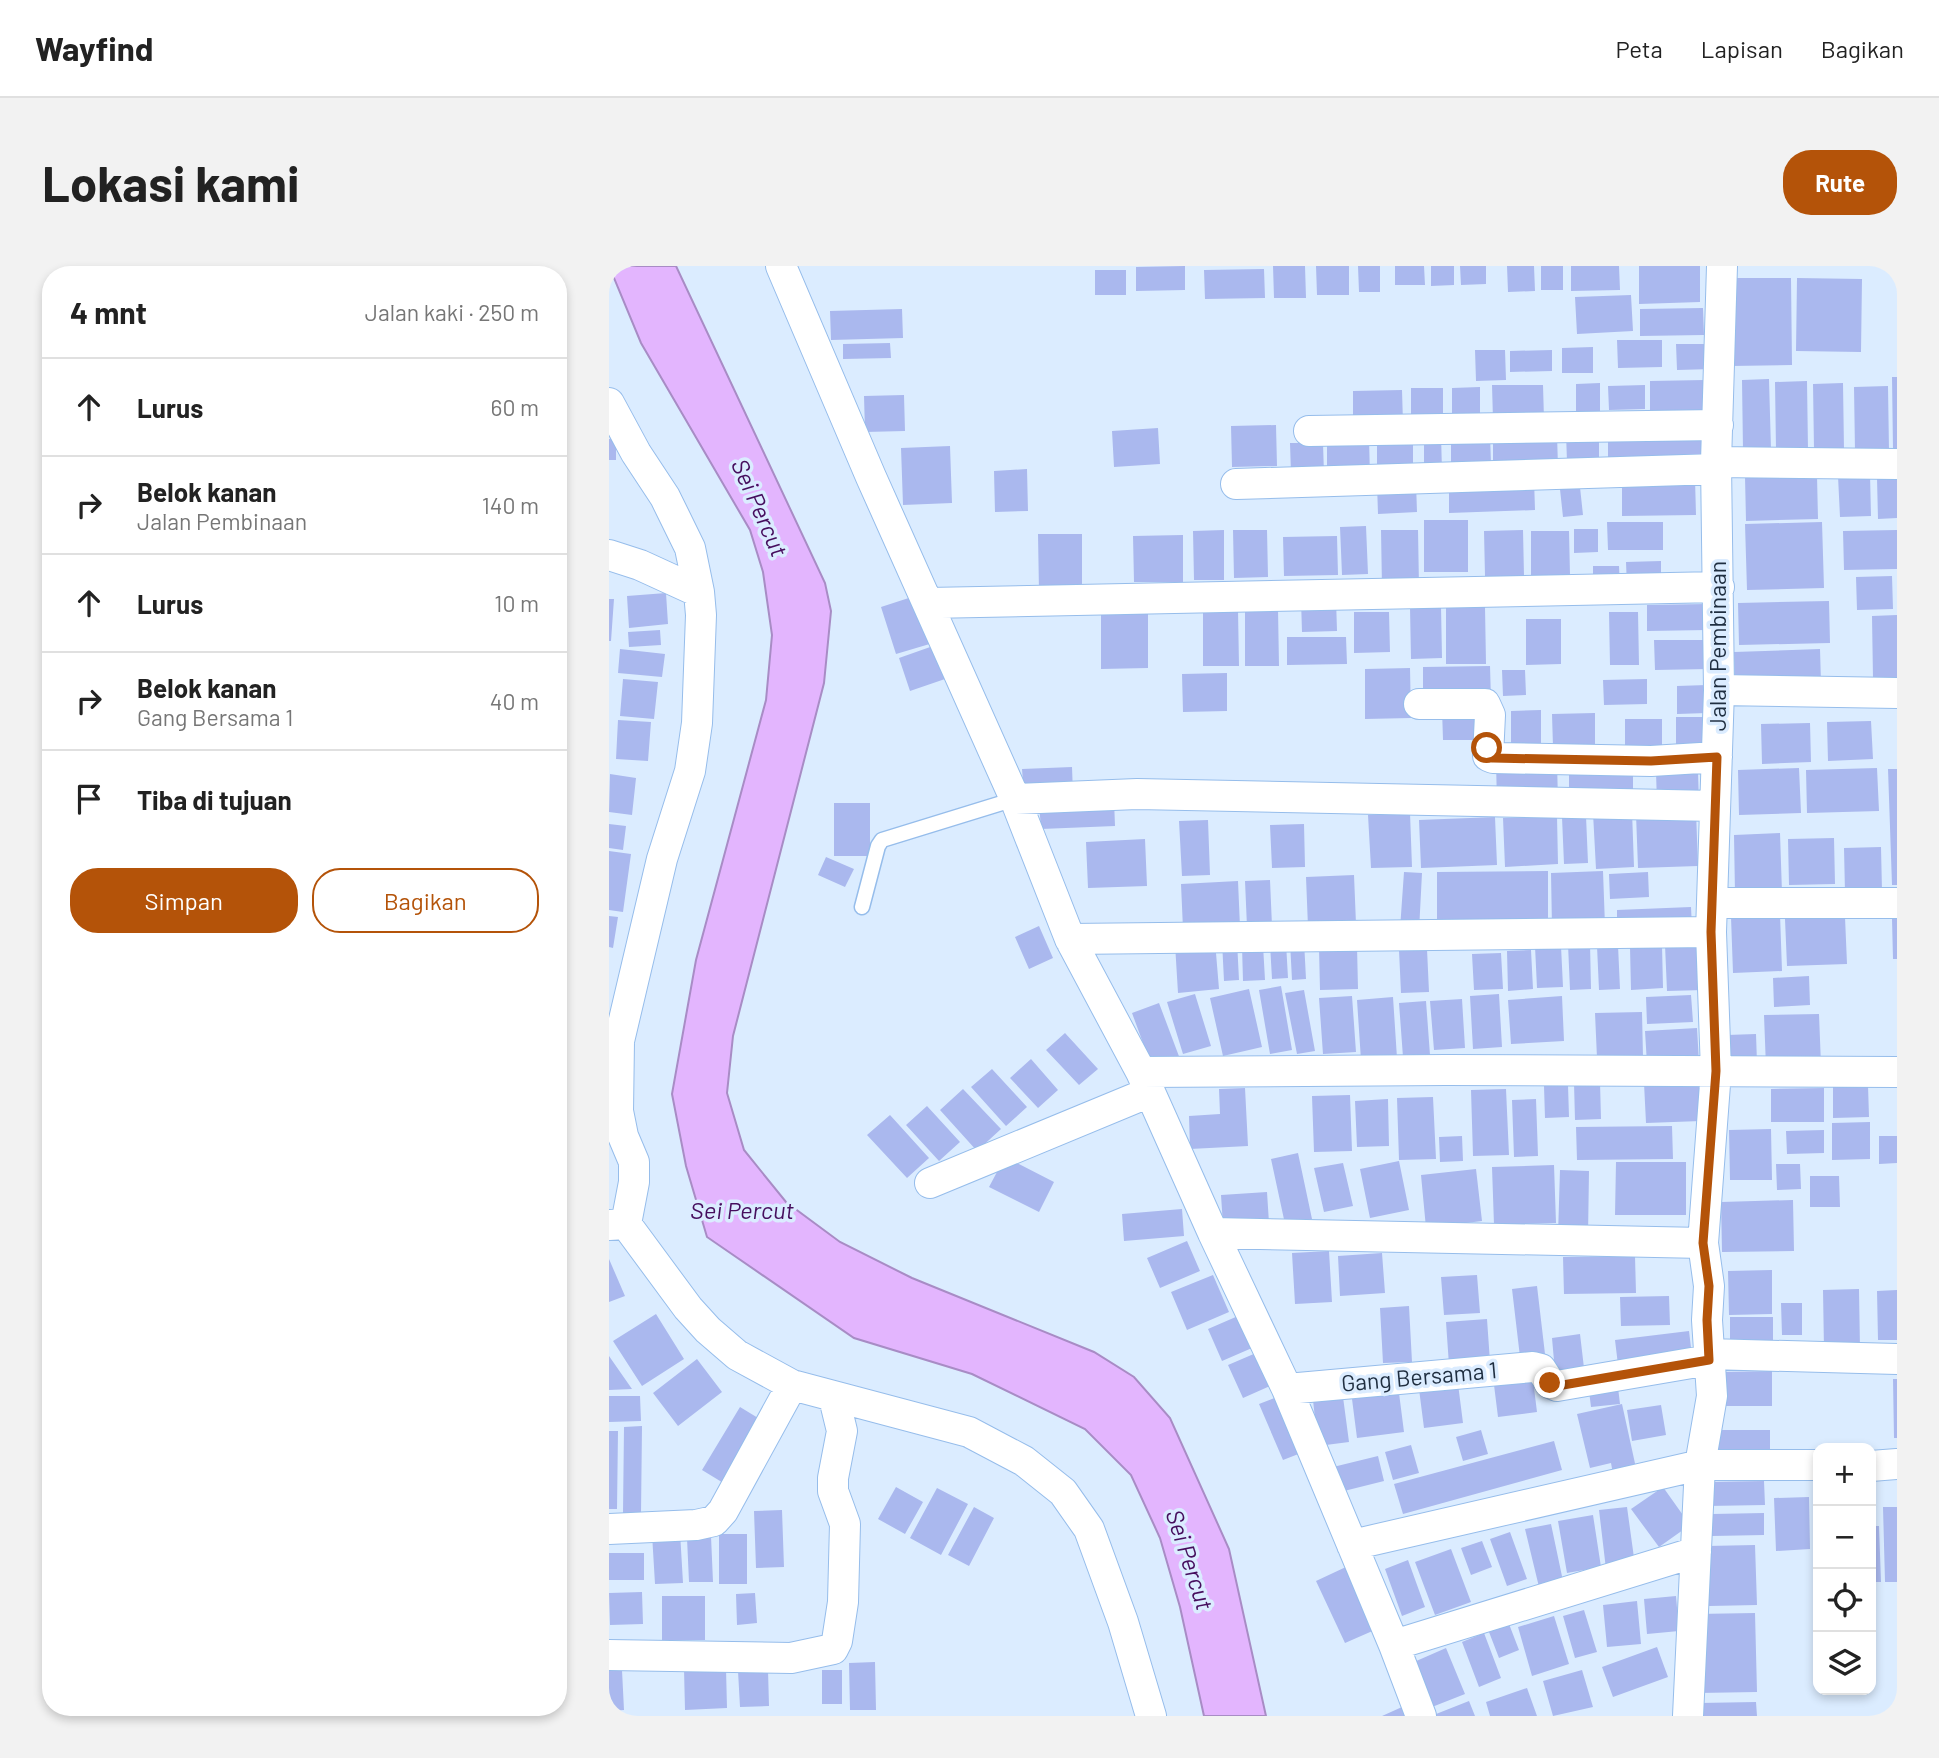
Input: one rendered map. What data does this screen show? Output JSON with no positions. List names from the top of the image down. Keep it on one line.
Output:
{"streets":{"street":["Jalan Pembinaan","Gang Bersama 1"]},"crossings":[["Jalan Pembinaan","Gang Bersama 1"]],"water":["Sei Percut"],"page":{"header":"Wayfind","nav":["Peta","Lapisan","Bagikan"],"buttons":["Rute",["Simpan","Bagikan"]],"title":"Lokasi kami","heading":["4 mnt","Jalan kaki · 250 m"],"list":[["Lurus","60 m"],["Belok kanan","Jalan Pembinaan","140 m"],["Lurus","10 m"],["Belok kanan","Gang Bersama 1","40 m"],"Tiba di tujuan"],"map_buttons":["+","−"]}}
